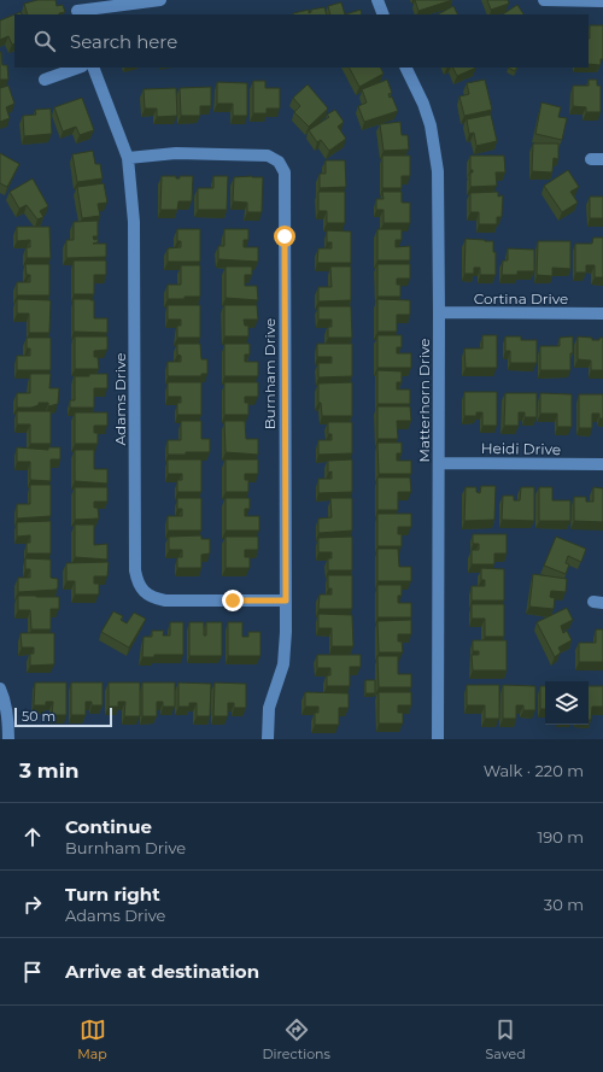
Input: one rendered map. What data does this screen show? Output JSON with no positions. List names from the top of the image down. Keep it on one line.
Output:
{"streets":{"street":["Cortina Drive","Burnham Drive","Adams Drive","Matterhorn Drive","Heidi Drive"]},"crossings":[["Cortina Drive","Matterhorn Drive"],["Burnham Drive","Adams Drive"],["Matterhorn Drive","Heidi Drive"]],"scale_bar":"50 m","page":{"search":"Search here","scale":"50 m","heading":["3 min","Walk · 220 m"],"list":[["Continue","Burnham Drive","190 m"],["Turn right","Adams Drive","30 m"],"Arrive at destination"],"nav":["Map","Directions","Saved"]}}
